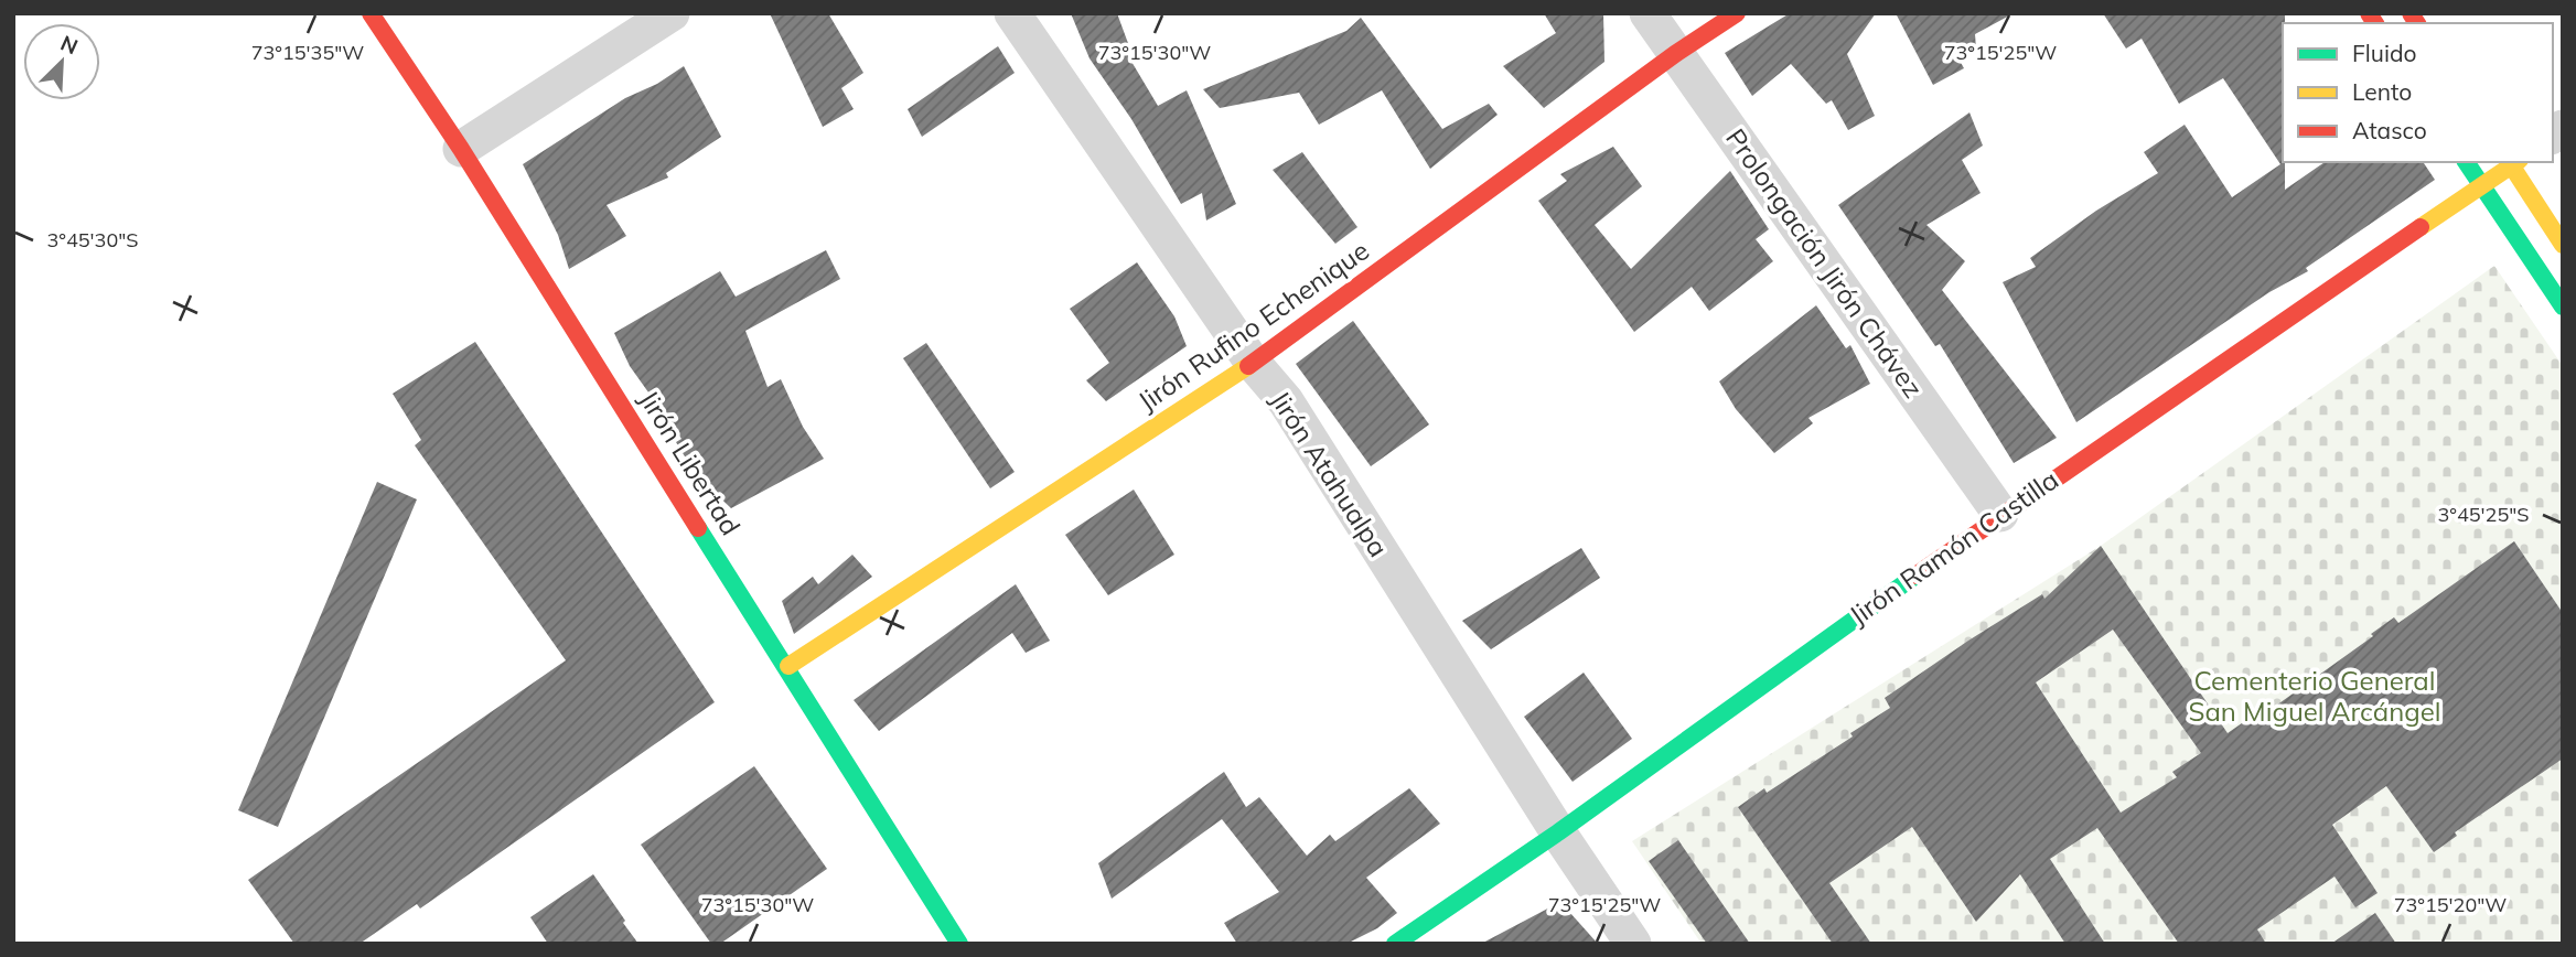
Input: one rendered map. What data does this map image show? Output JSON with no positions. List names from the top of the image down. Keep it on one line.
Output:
{"streets":{"street":["Prolongación Jirón Chávez","Jirón Rufino Echenique","Jirón Libertad","Jirón Atahualpa","Jirón Ramón Castilla"]},"crossings":[["Prolongación Jirón Chávez","Jirón Rufino Echenique"],["Prolongación Jirón Chávez","Jirón Ramón Castilla"],["Jirón Rufino Echenique","Jirón Libertad"],["Jirón Rufino Echenique","Jirón Atahualpa"],["Jirón Atahualpa","Jirón Ramón Castilla"]],"parks":["Cementerio General San Miguel Arcángel"],"legend":["Fluido","Lento","Atasco"],"north":"top right","coordinates":["73°15'30\"W","73°15'25\"W","73°15'35\"W","3°45'30\"S","3°45'25\"S","73°15'20\"W"]}
